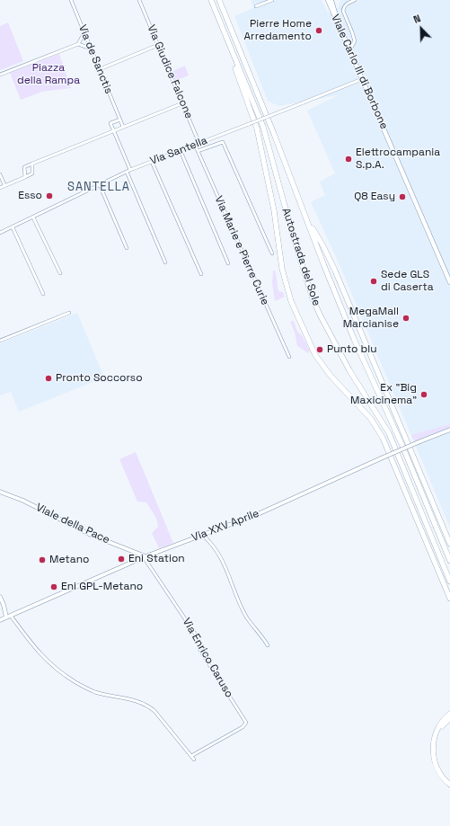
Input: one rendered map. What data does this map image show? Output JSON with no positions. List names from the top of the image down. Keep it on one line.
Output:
{"streets":{"highway":["Autostrada del Sole"],"main road":["Viale Carlo III di Borbone"],"street":["Via de Sanctis","Via Giudice Falcone","Via Santella","Via Marie e Pierre Curie","Viale della Pace","Via XXV Aprile","Via Enrico Caruso"]},"crossings":[["Via Giudice Falcone","Via Santella"],["Viale Carlo III di Borbone","Via Santella"],["Via Santella","Via Marie e Pierre Curie"],["Viale della Pace","Via XXV Aprile"],["Viale della Pace","Via Enrico Caruso"],["Via XXV Aprile","Via Enrico Caruso"]],"districts":["SANTELLA"],"parks":["Piazza della Rampa"],"places":["Pierre Home Arredamento","Elettrocampania S.p.A.","Esso","Q8 Easy","Sede GLS di Caserta","MegaMall Marcianise","Punto blu","Pronto Soccorso","Ex \"Big Maxicinema\"","Eni Station","Metano","Eni GPL-Metano"],"north":"top left"}
